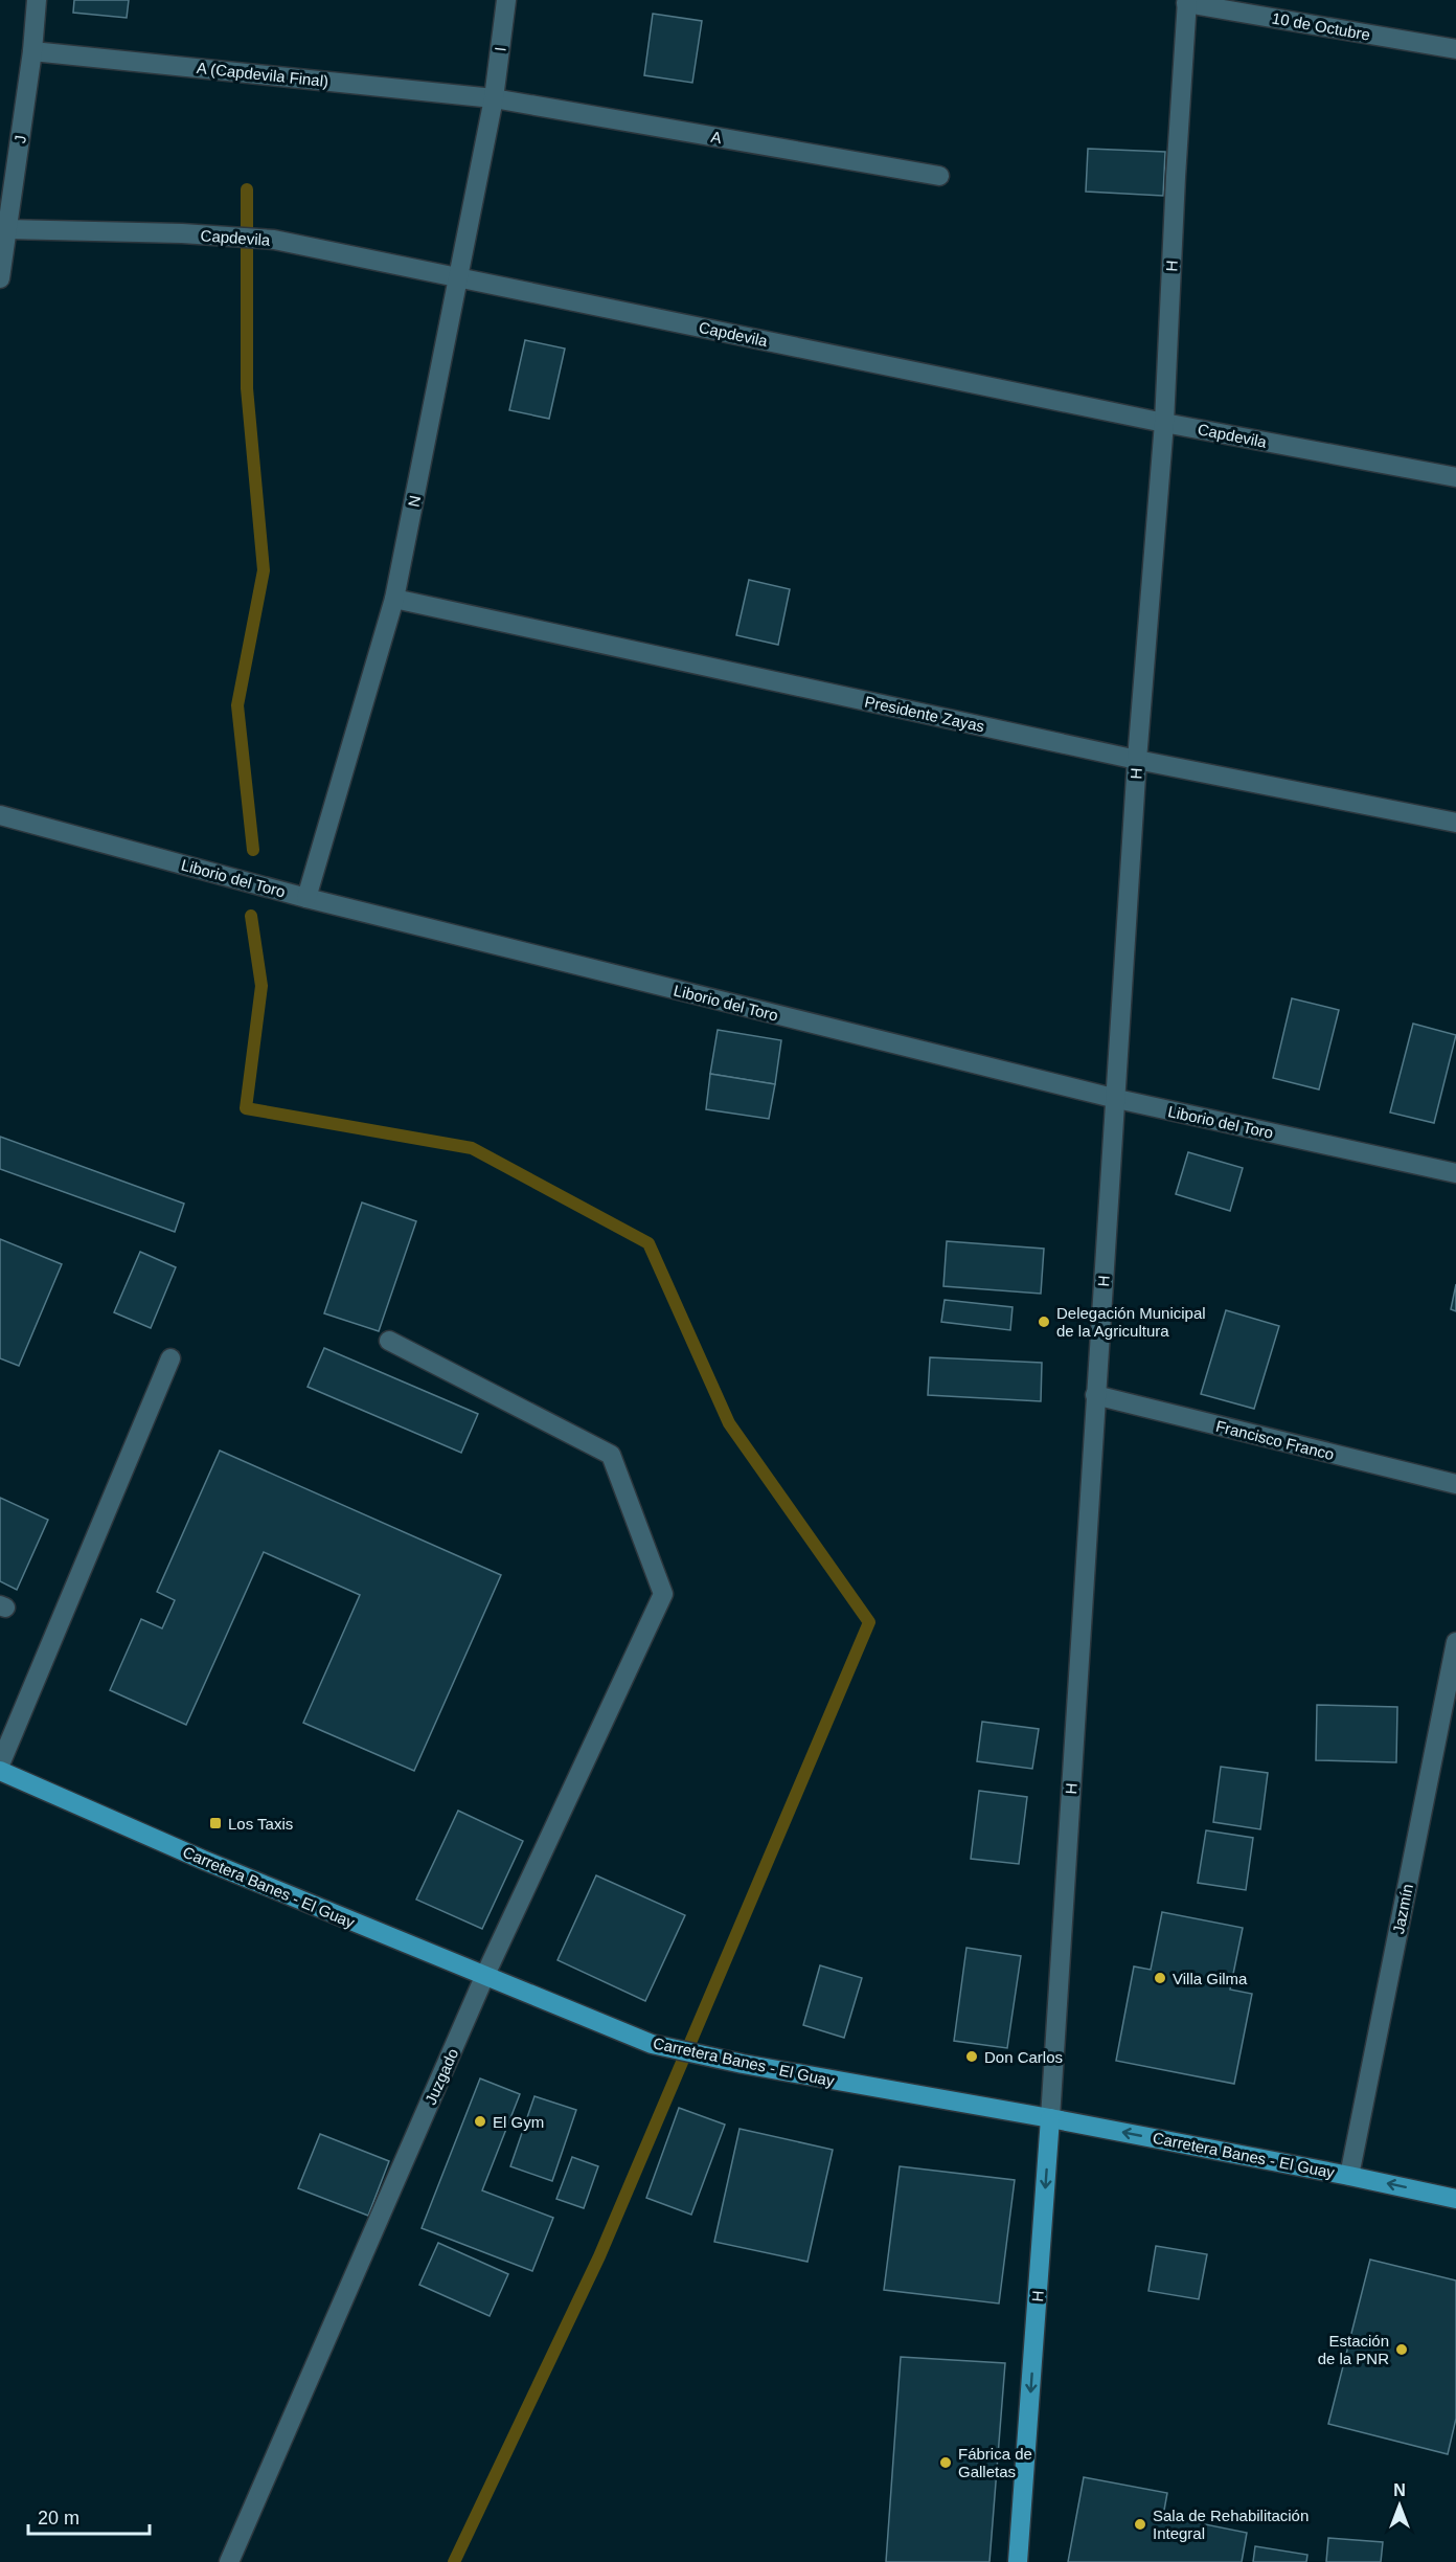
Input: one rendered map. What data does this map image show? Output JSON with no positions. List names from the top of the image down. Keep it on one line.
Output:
{"streets":{"main road":["H","Carretera Banes - El Guay"],"street":["10 de Octubre","I","A (Capdevila Final)","A","J","Capdevila","N","Presidente Zayas","Liborio del Toro","Francisco Franco","Jazmín","Juzgado"]},"crossings":[["10 de Octubre","H"],["I","A (Capdevila Final)"],["I","A"],["I","N"],["A (Capdevila Final)","A"],["A (Capdevila Final)","J"],["A (Capdevila Final)","N"],["A","N"],["J","Capdevila"],["Capdevila","H"],["Capdevila","N"],["H","Presidente Zayas"],["H","Liborio del Toro"],["H","Francisco Franco"],["H","Carretera Banes - El Guay"],["N","Presidente Zayas"],["N","Liborio del Toro"],["Carretera Banes - El Guay","Jazmín"],["Carretera Banes - El Guay","Juzgado"]],"places":{"other":["Delegación Municipal de la Agricultura","Villa Gilma","Don Carlos","El Gym","Estación de la PNR","Fábrica de Galletas","Sala de Rehabilitación Integral"],"transit":["Los Taxis"]},"scale_bar":"20 m","north":"top"}
